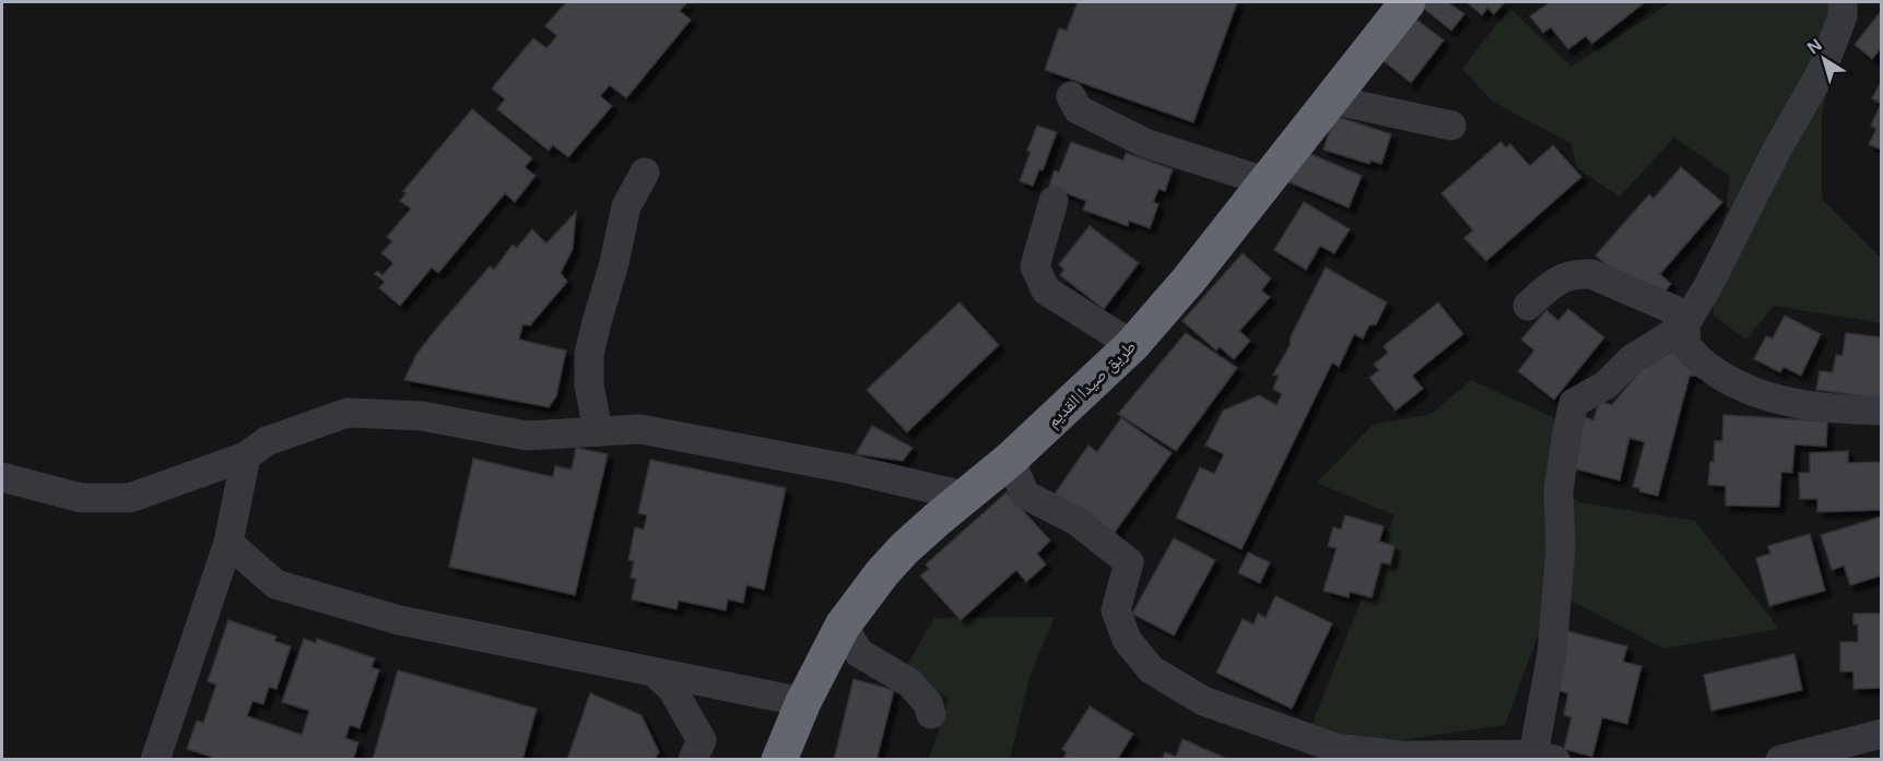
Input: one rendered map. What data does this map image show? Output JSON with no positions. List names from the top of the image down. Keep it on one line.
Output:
{"streets":{"highway":["طريق صيدا القديم"]},"north":"top left"}
